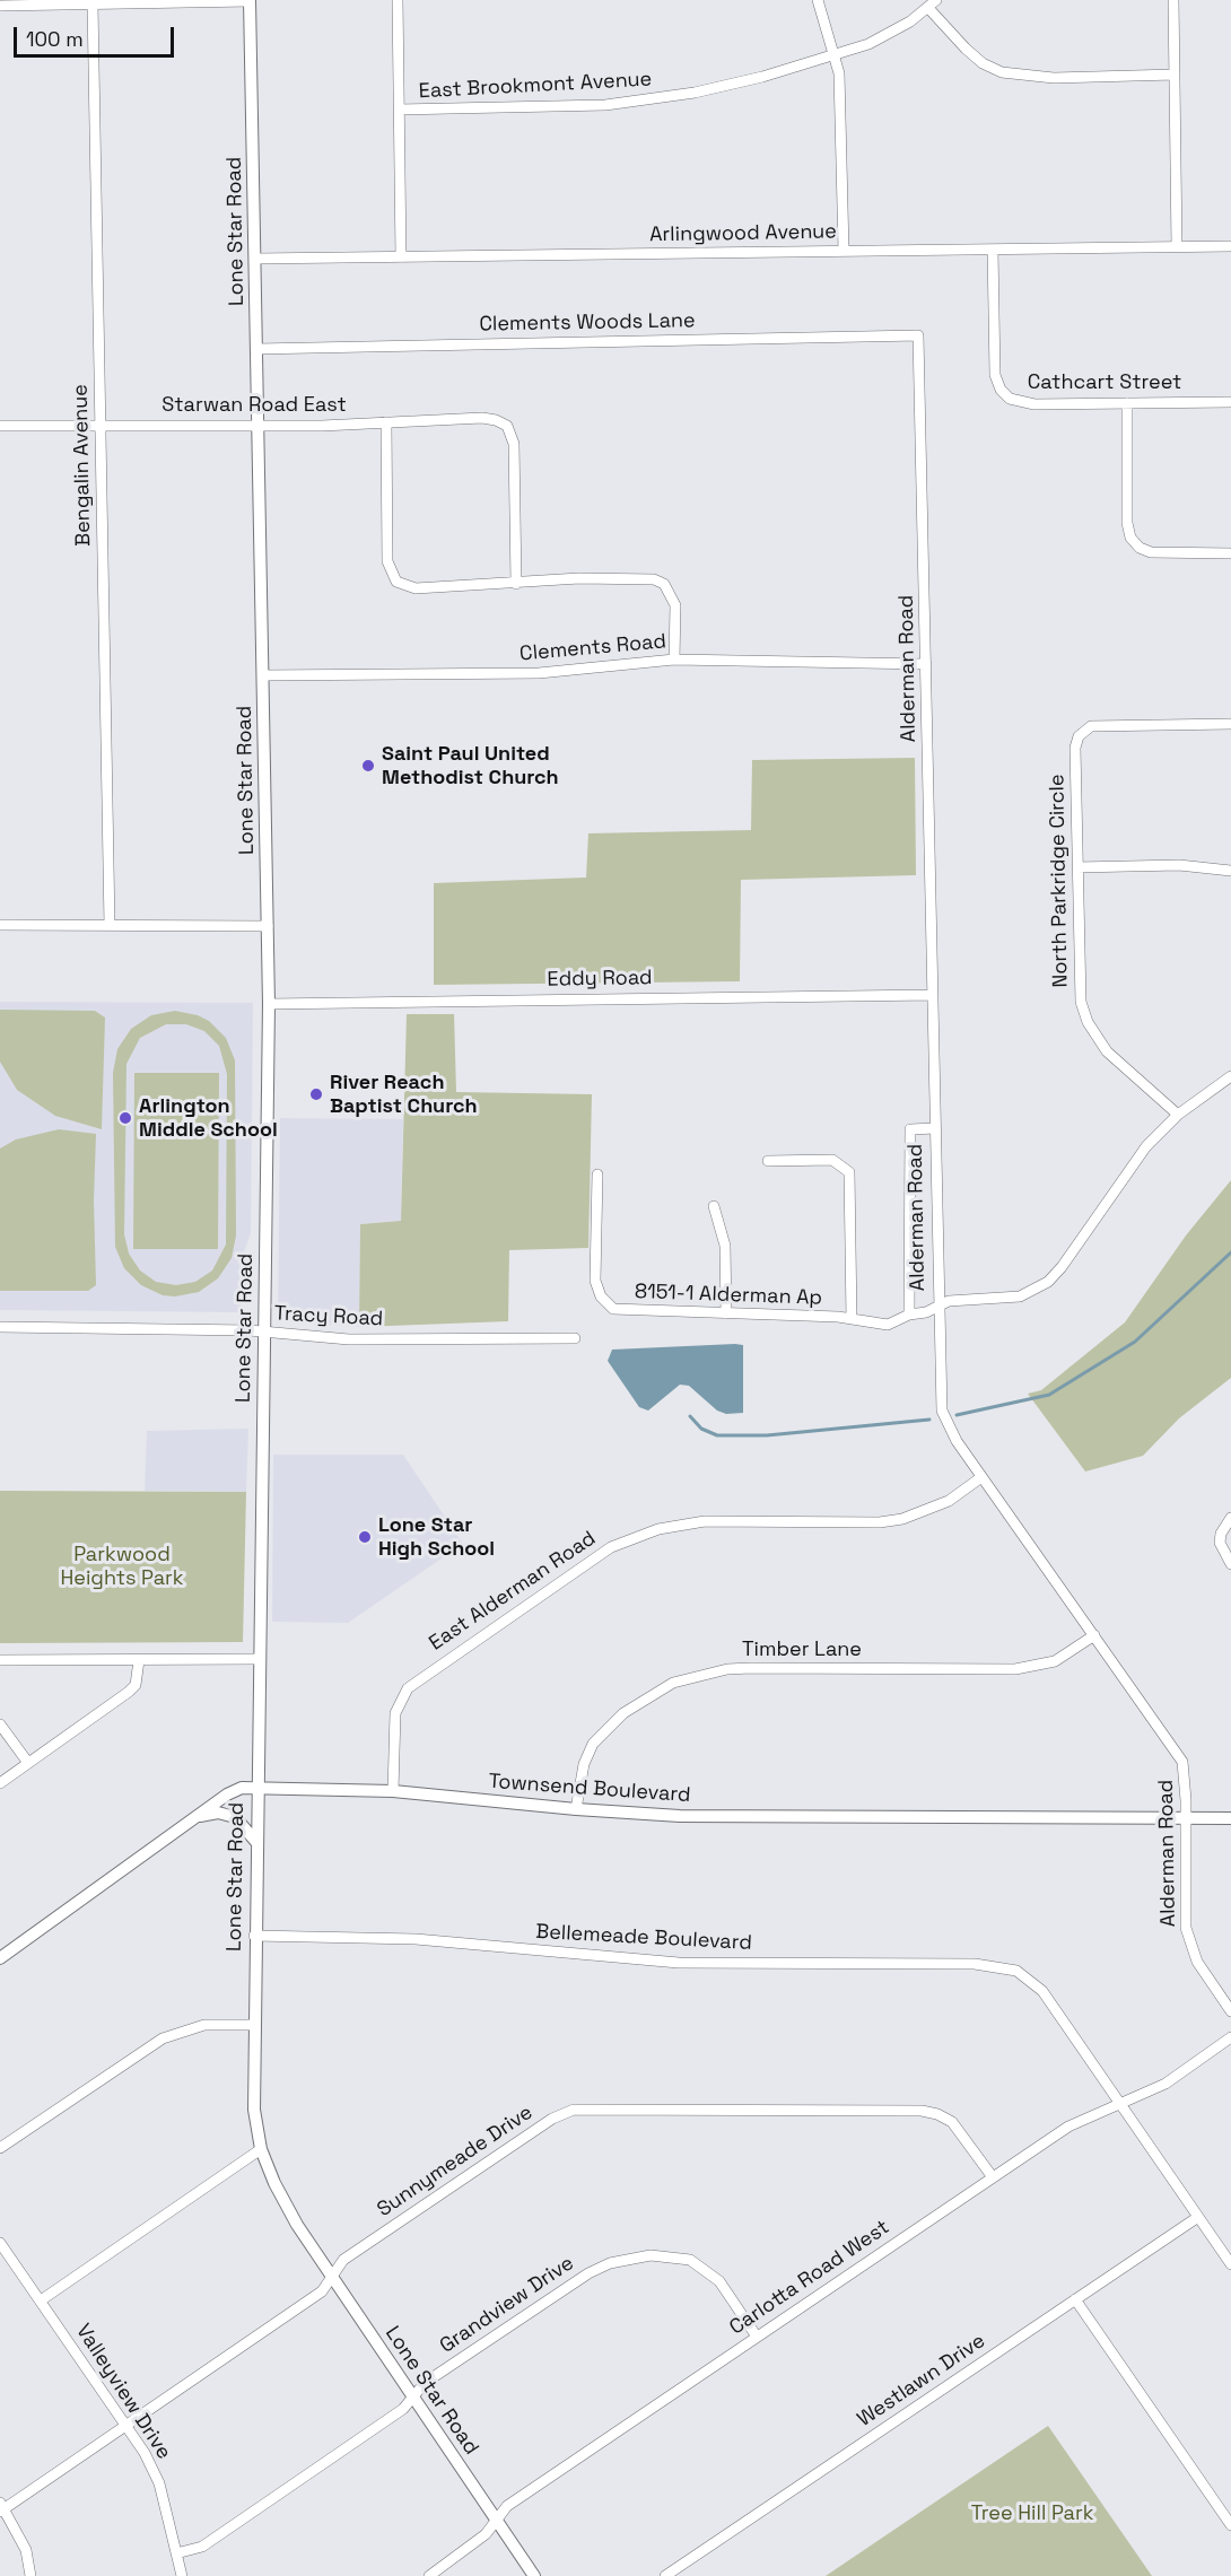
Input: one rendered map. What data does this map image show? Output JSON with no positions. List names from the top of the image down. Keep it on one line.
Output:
{"streets":{"street":["East Brookmont Avenue","Lone Star Road","Arlingwood Avenue","Clements Woods Lane","Cathcart Street","Starwan Road East","Bengalin Avenue","Clements Road","Alderman Road","North Parkridge Circle","Eddy Road","8151-1 Alderman Ap","Tracy Road","East Alderman Road","Timber Lane","Townsend Boulevard","Bellemeade Boulevard","Sunnymeade Drive","Carlotta Road West","Grandview Drive","Westlawn Drive","Valleyview Drive"]},"crossings":[["Lone Star Road","Arlingwood Avenue"],["Lone Star Road","Clements Woods Lane"],["Lone Star Road","Starwan Road East"],["Lone Star Road","Clements Road"],["Lone Star Road","Eddy Road"],["Lone Star Road","Tracy Road"],["Lone Star Road","Townsend Boulevard"],["Lone Star Road","Bellemeade Boulevard"],["Lone Star Road","Sunnymeade Drive"],["Lone Star Road","Carlotta Road West"],["Lone Star Road","Grandview Drive"],["Arlingwood Avenue","Cathcart Street"],["Clements Woods Lane","Alderman Road"],["Starwan Road East","Bengalin Avenue"],["Clements Road","Alderman Road"],["Alderman Road","Eddy Road"],["Alderman Road","8151-1 Alderman Ap"],["Alderman Road","East Alderman Road"],["Alderman Road","Timber Lane"],["Alderman Road","Townsend Boulevard"],["North Parkridge Circle","8151-1 Alderman Ap"],["East Alderman Road","Townsend Boulevard"],["Timber Lane","Townsend Boulevard"],["Bellemeade Boulevard","Carlotta Road West"],["Sunnymeade Drive","Carlotta Road West"],["Sunnymeade Drive","Valleyview Drive"],["Carlotta Road West","Grandview Drive"],["Grandview Drive","Valleyview Drive"]],"parks":["Parkwood Heights Park","Tree Hill Park"],"places":["Saint Paul United Methodist Church","River Reach Baptist Church","Arlington Middle School","Lone Star High School"],"scale_bar":"100 m"}
